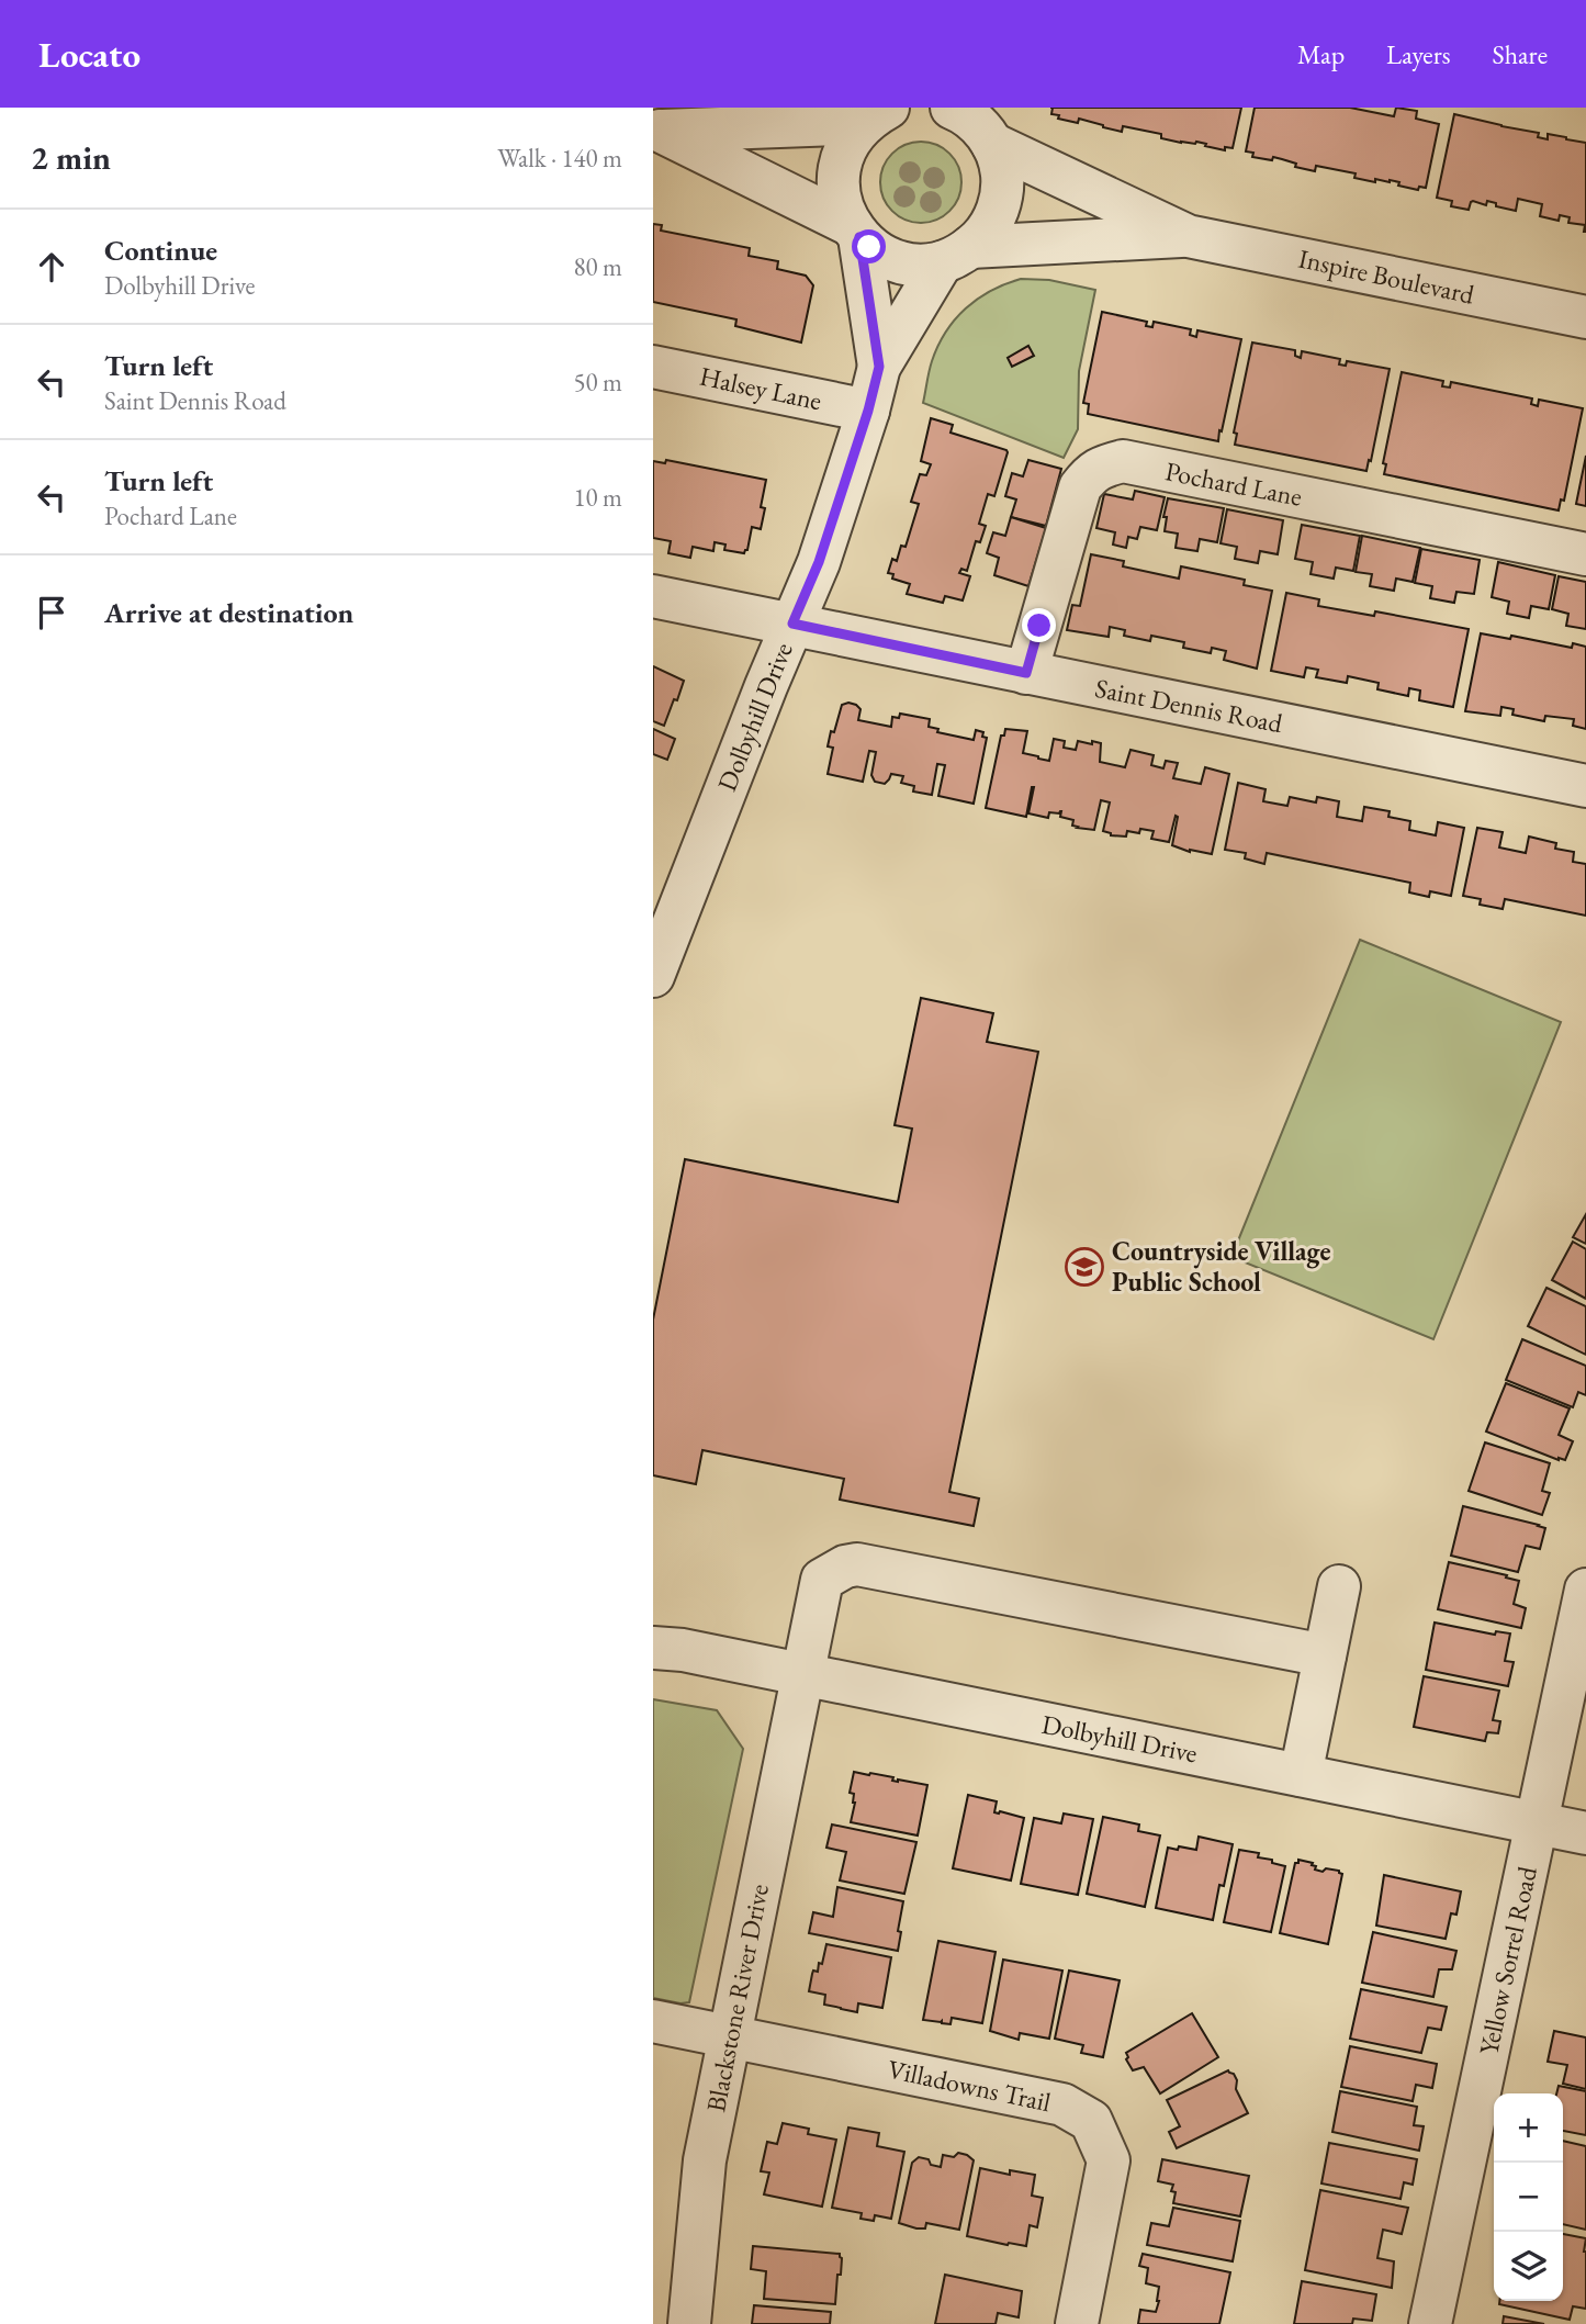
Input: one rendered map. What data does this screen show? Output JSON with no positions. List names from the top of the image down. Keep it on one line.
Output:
{"streets":{"street":["Inspire Boulevard","Halsey Lane","Pochard Lane","Saint Dennis Road","Dolbyhill Drive","Yellow Sorrel Road","Blackstone River Drive","Villadowns Trail"]},"crossings":[["Inspire Boulevard","Dolbyhill Drive"],["Halsey Lane","Dolbyhill Drive"],["Pochard Lane","Saint Dennis Road"],["Saint Dennis Road","Dolbyhill Drive"],["Dolbyhill Drive","Yellow Sorrel Road"],["Dolbyhill Drive","Blackstone River Drive"],["Blackstone River Drive","Villadowns Trail"]],"places":{"school or university":["Countryside Village Public School"]},"page":{"header":"Locato","nav":["Map","Layers","Share"],"heading":["2 min","Walk · 140 m"],"list":[["Continue","Dolbyhill Drive","80 m"],["Turn left","Saint Dennis Road","50 m"],["Turn left","Pochard Lane","10 m"],"Arrive at destination"],"map_buttons":["+","−"]}}
